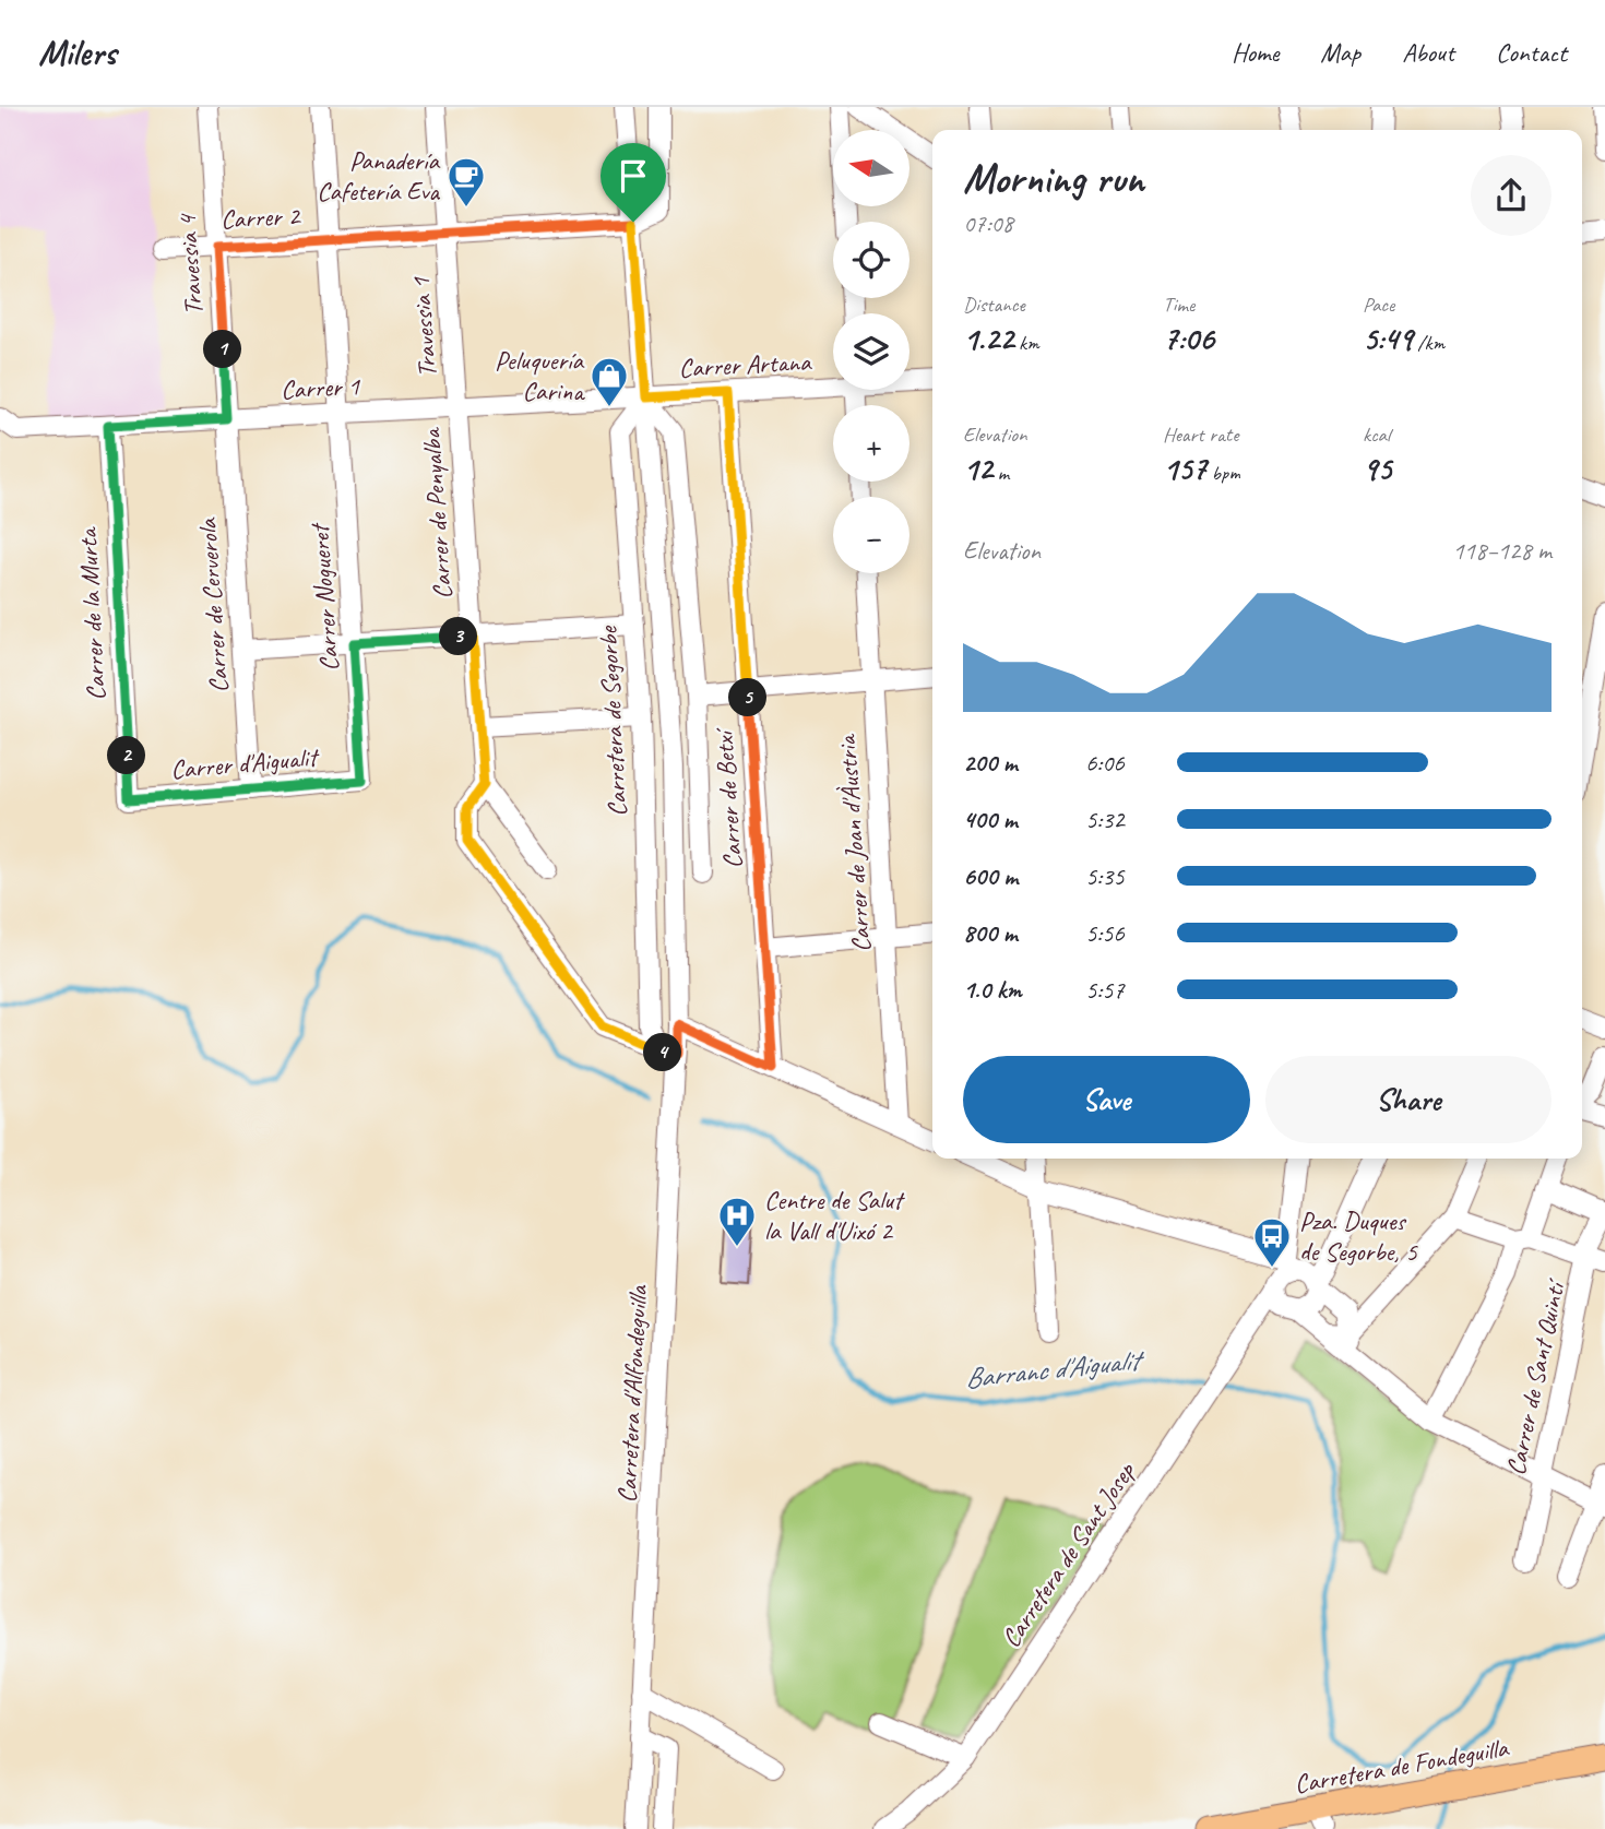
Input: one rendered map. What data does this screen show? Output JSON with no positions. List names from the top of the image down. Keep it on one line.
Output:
{"streets":{"main road":["Carretera de Fondeguilla"],"street":["Carrer 2","Travessia 4","Travessia 1","Carrer Artana","Carrer 1","Carrer de Penyalba","Carrer Nogueret","Carrer de Cerverola","Carrer de la Murta","Carretera de Segorbe","Carrer d'Aigualit","Carrer de Betxí","Carrer de Joan d'Àustria","Carrer de Sant Quintí","Carretera d'Alfondeguilla","Carretera de Sant Josep"]},"crossings":[["Carrer 2","Travessia 4"],["Carrer 2","Travessia 1"],["Carrer 2","Carrer Nogueret"],["Carrer 2","Carretera de Segorbe"],["Travessia 4","Carrer 1"],["Travessia 4","Carrer de Cerverola"],["Travessia 1","Carrer 1"],["Travessia 1","Carrer de Penyalba"],["Carrer Artana","Carrer 1"],["Carrer Artana","Carretera de Segorbe"],["Carrer Artana","Carrer de Betxí"],["Carrer 1","Carrer de Penyalba"],["Carrer 1","Carrer Nogueret"],["Carrer 1","Carrer de Cerverola"],["Carrer 1","Carrer de la Murta"],["Carrer 1","Carretera de Segorbe"],["Carrer Nogueret","Carrer d'Aigualit"],["Carrer de Cerverola","Carrer d'Aigualit"],["Carrer de la Murta","Carrer d'Aigualit"],["Carretera de Segorbe","Carretera d'Alfondeguilla"]],"water":["Barranc d'Aigualit"],"places":{"cafe":["Panadería Cafetería Eva"],"shop":["Peluquería Carina"],"hospital":["Centre de Salut la Vall d'Uixó 2"],"bus stop":["Pza. Duques de Segorbe, 5"]},"north":"left","page":{"header":"Milers","nav":["Home","Map","About","Contact"],"map_buttons":["+","−"],"heading":["Morning run","07:08"],"stats":[["Distance","1.22 km"],["Time","7:06"],["Pace","5:49 /km"],["Elevation","12 m"],["Heart rate","157 bpm"],["kcal","95"]],"pins":["1","3","5","2","4"],"chart":["Elevation","118–128 m"],"list":[{"name":"200 m","note":"6:06"},{"name":"400 m","note":"5:32"},{"name":"600 m","note":"5:35"},{"name":"800 m","note":"5:56"},{"name":"1.0 km","note":"5:57"}],"buttons":["Save","Share"]}}
